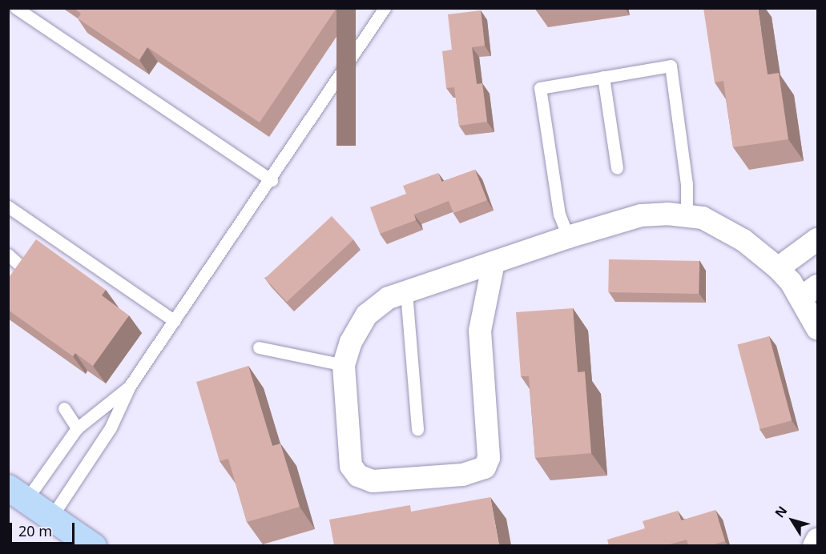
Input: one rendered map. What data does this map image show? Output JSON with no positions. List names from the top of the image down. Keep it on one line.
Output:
{"scale_bar":"20 m","north":"top left"}
